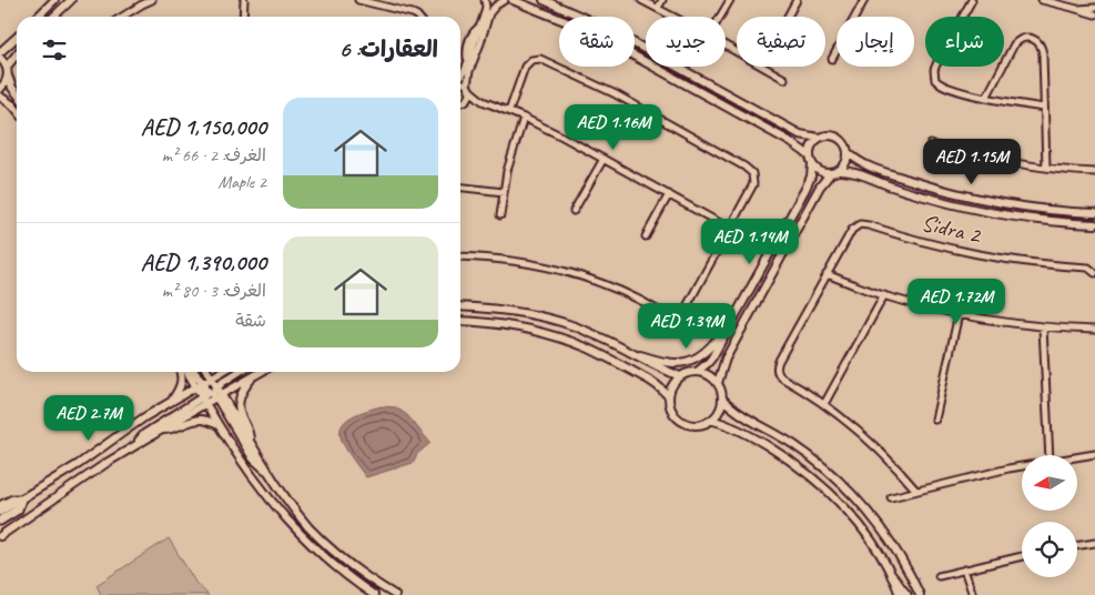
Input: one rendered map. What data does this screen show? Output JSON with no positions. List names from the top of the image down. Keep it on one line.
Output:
{"streets":{"street":["Sidra 2"]},"north":"left","page":{"chip":["شراء","إيجار","تصفية","جديد","شقة"],"heading":"العقارات: 6","list":[{"name":"AED 1,150,000","note":"الغرف: 2 · 66 m² · Maple 2"},{"name":"AED 1,390,000","note":"الغرف: 3 · 80 m² · شقة"}],"price":["AED 1.16M","AED 1.15M","AED 1.14M","AED 1.72M","AED 1.39M","AED 2.7M"]}}
